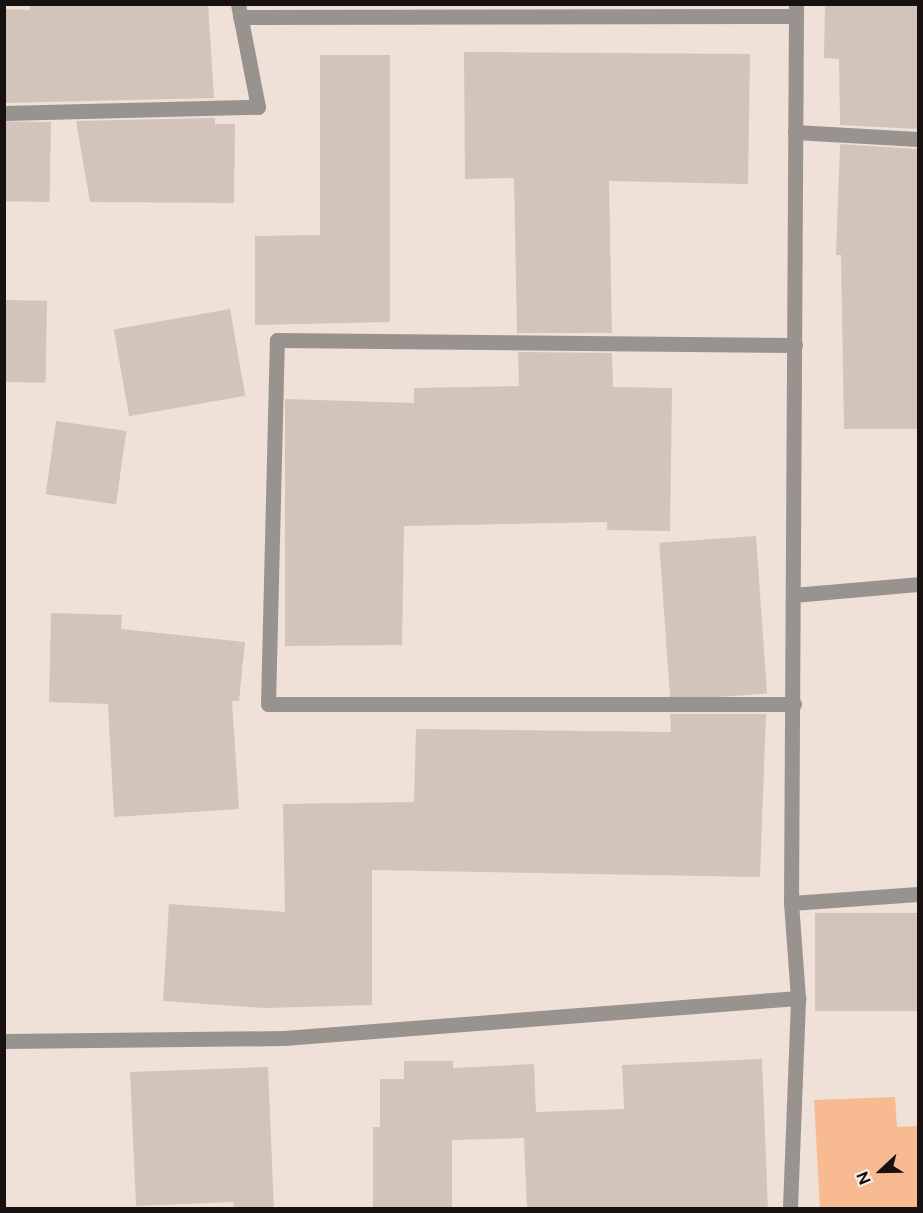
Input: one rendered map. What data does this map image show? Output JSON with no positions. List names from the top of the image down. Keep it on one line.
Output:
{"north":"left"}
